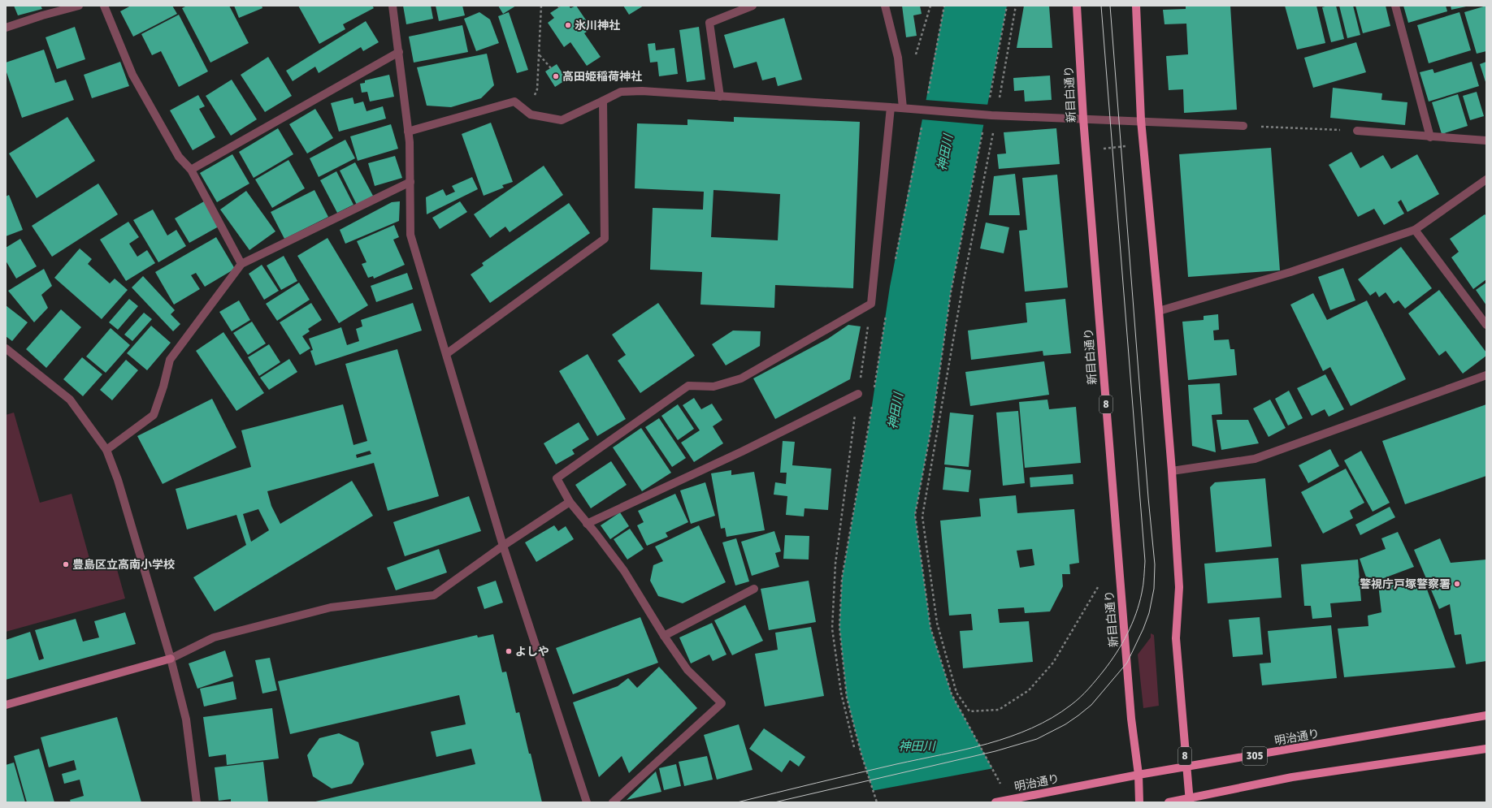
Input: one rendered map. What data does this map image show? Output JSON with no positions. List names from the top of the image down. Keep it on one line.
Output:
{"streets":{"main road":["新目白通り","8","明治通り","305"]},"crossings":[["新目白通り","明治通り"],["8","明治通り"]],"water":["神田川"],"places":["氷川神社","高田姫稲荷神社","豊島区立高南小学校","警視庁戸塚警察署","よしや"]}
